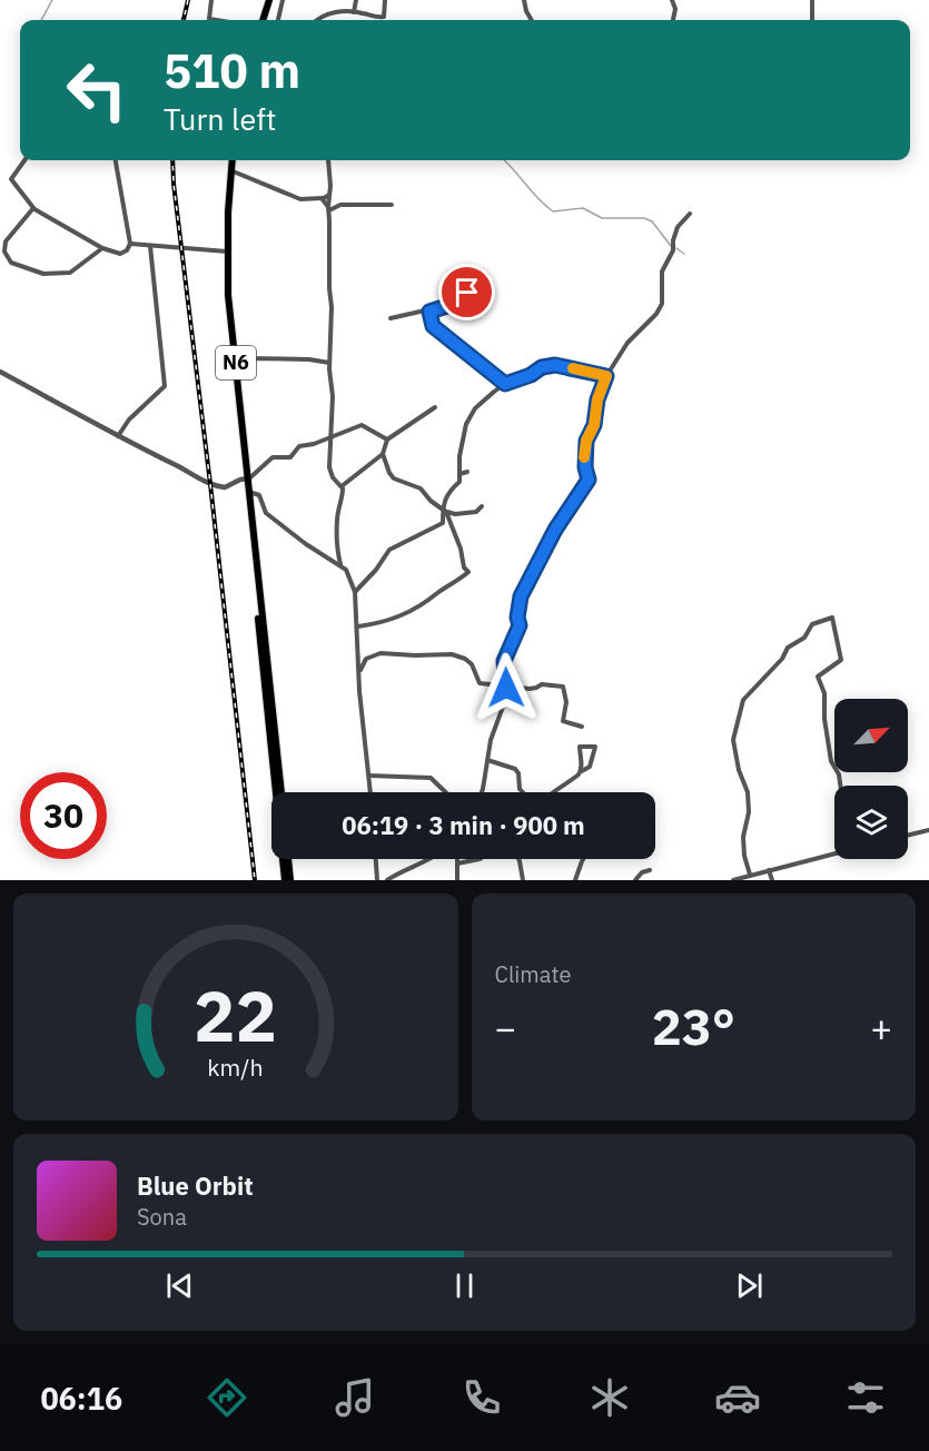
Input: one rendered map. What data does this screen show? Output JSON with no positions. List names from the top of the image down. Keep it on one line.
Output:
{"streets":{"highway":["N6"]},"north":"top right","page":{"turn":["510 m","Turn left"],"limit":"30","trip":"06:19 · 3 min · 900 m","tile":"Climate","heat":["−","23°","+"],"song":["Blue Orbit","Sona"],"tabs":"06:16","gauge":["22","km/h"]}}
